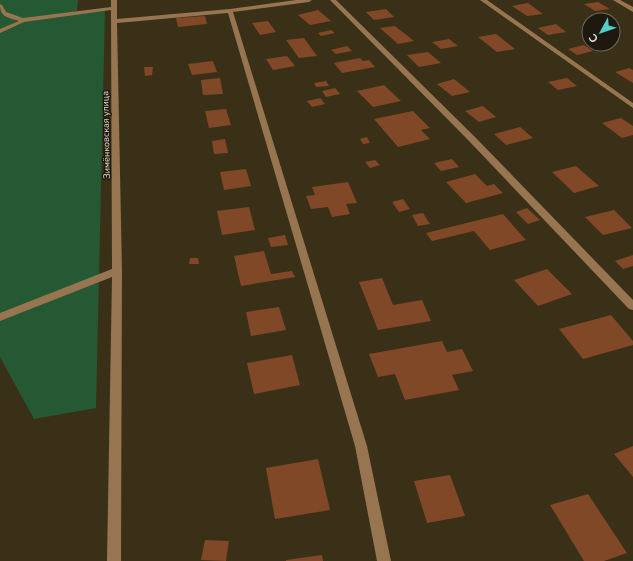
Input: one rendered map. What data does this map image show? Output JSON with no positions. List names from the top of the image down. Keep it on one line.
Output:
{"streets":{"street":["Зимёнковская улица"]},"north":"bottom left"}
